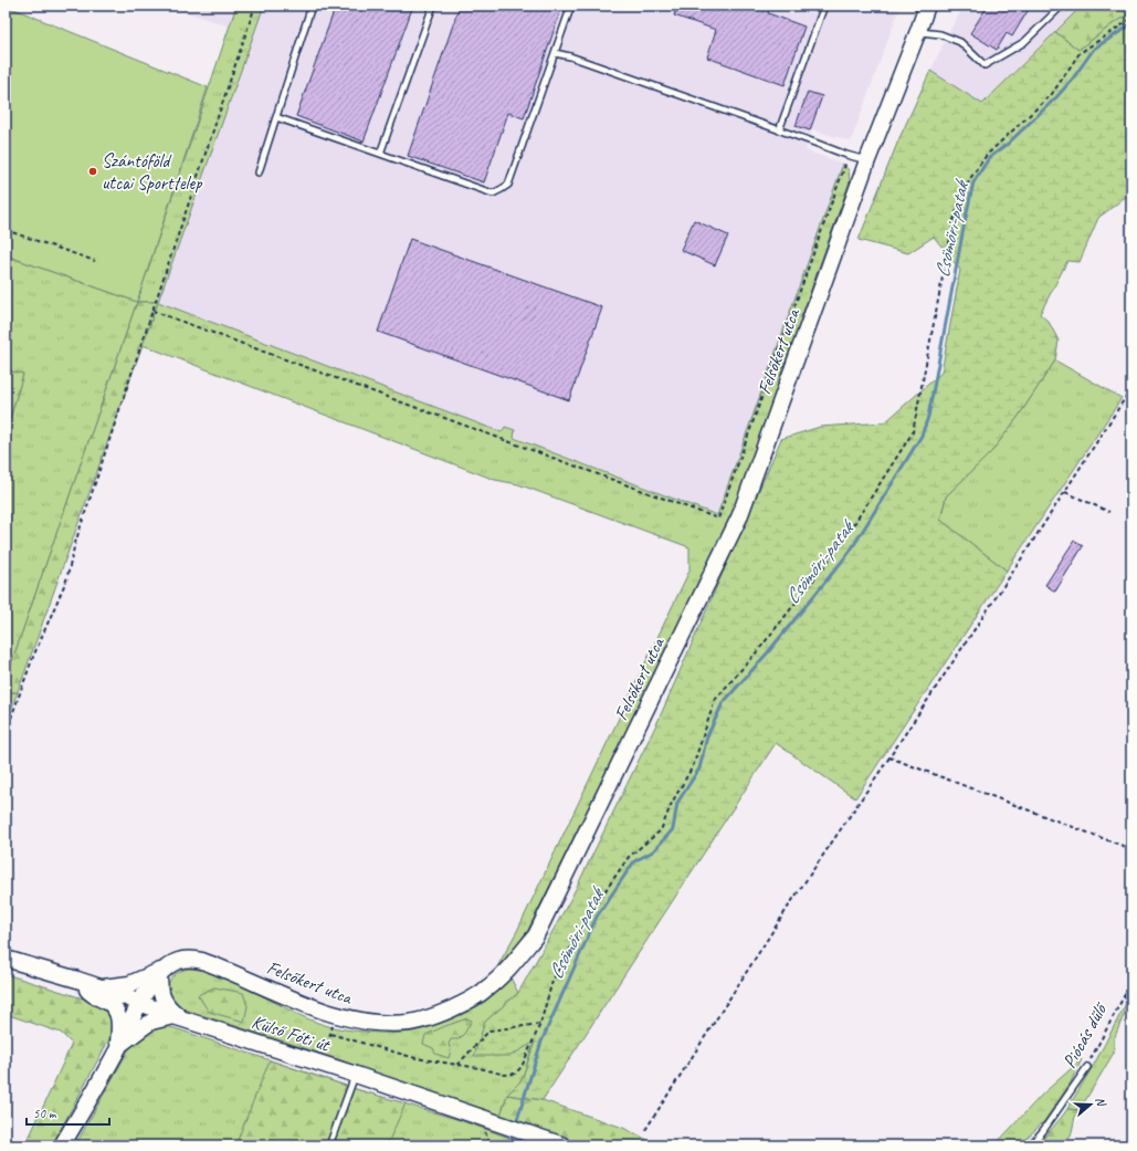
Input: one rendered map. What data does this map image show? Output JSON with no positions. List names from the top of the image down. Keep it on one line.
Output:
{"streets":{"street":["Felsőkert utca","Külső Fóti út"],"lane":["Piócás dűlő"]},"crossings":[["Felsőkert utca","Külső Fóti út"]],"water":["Csömöri-patak"],"places":["Szántóföld utcai Sporttelep"],"scale_bar":"50 m","north":"right"}
